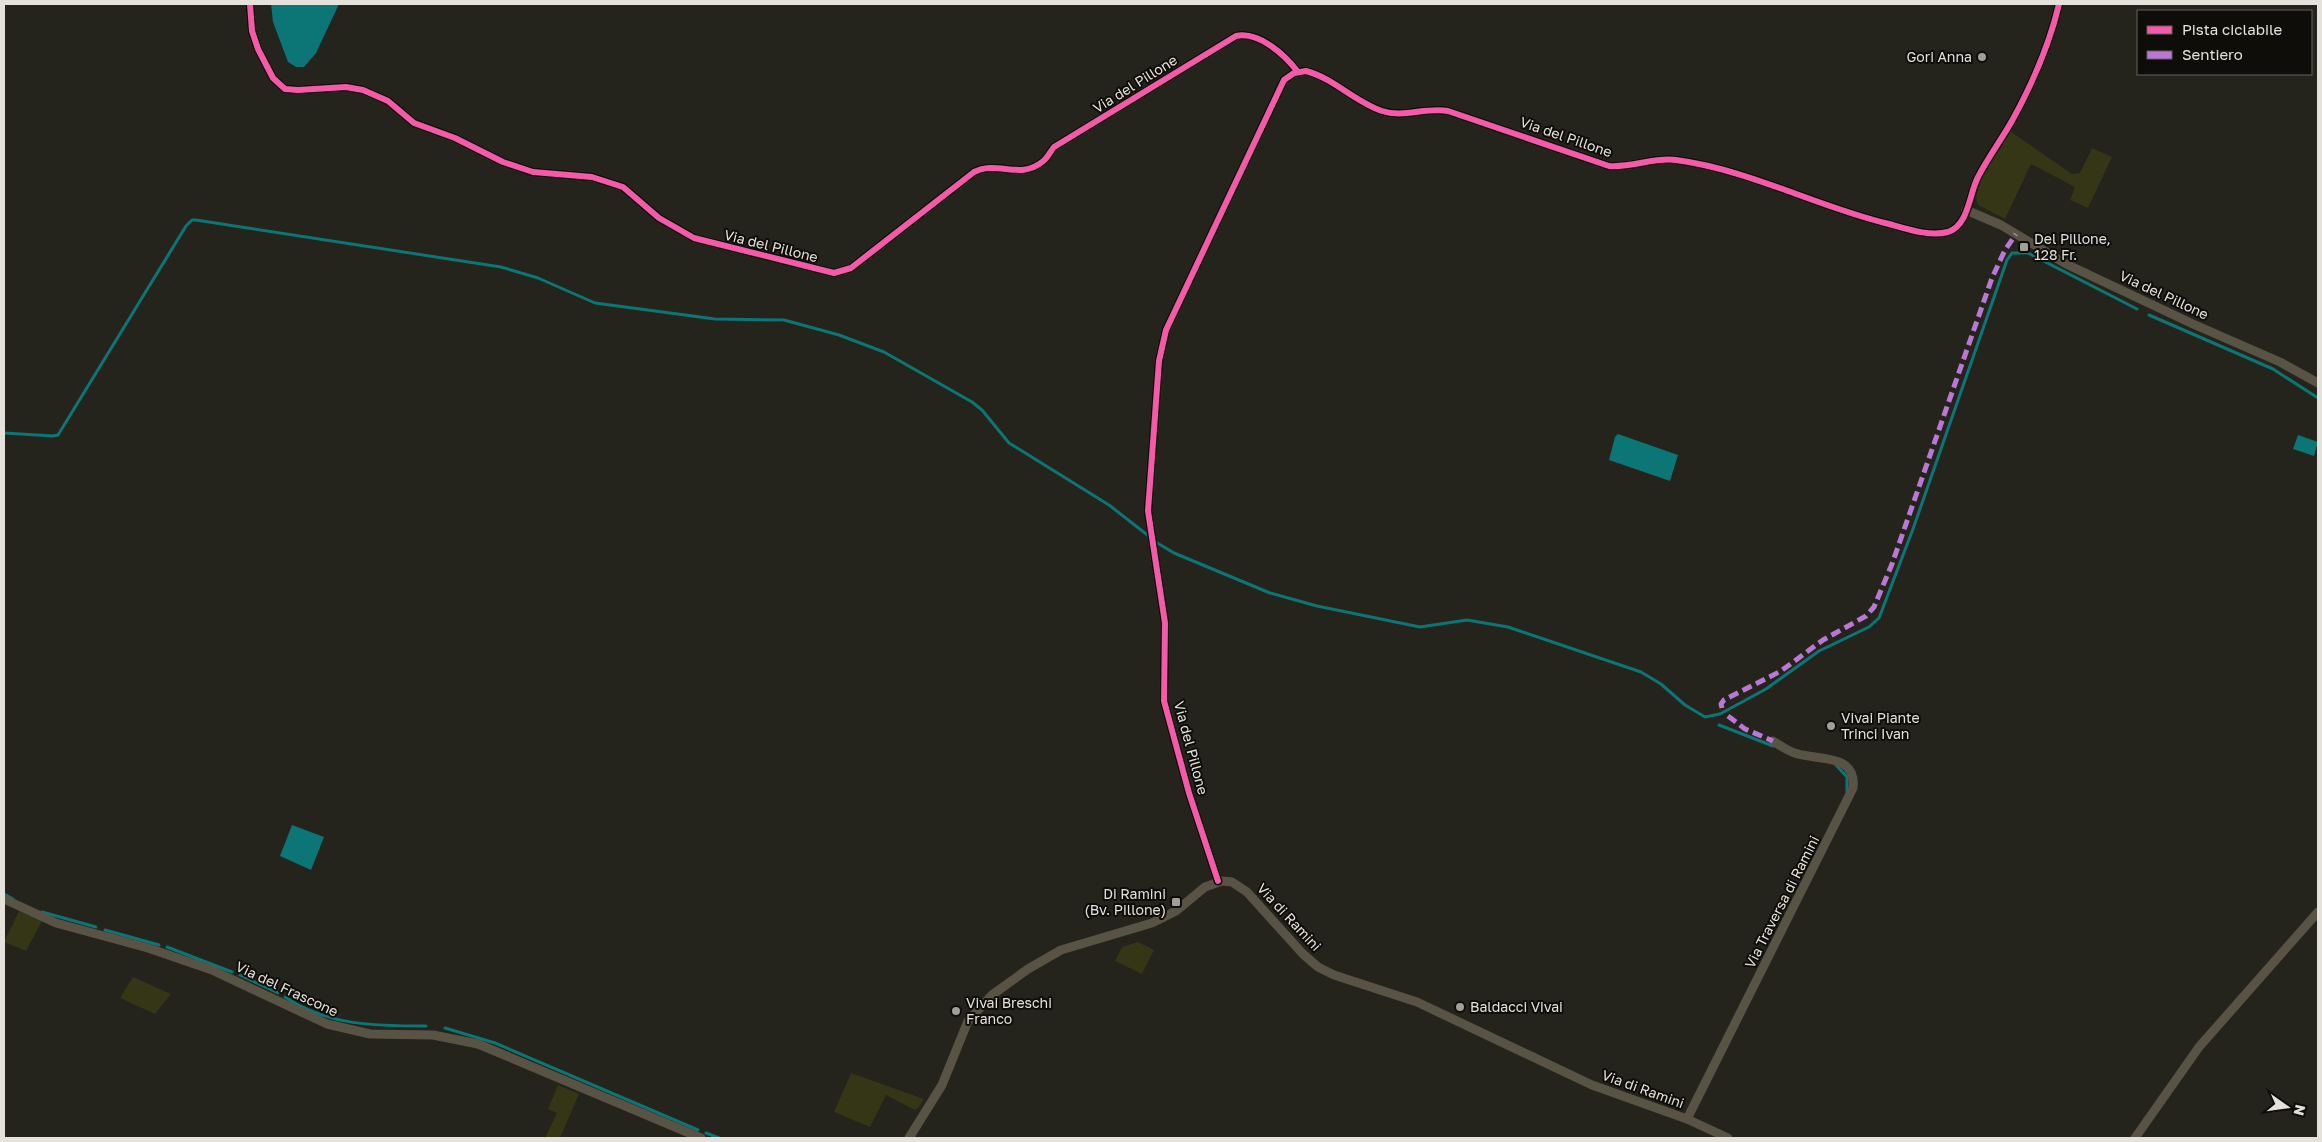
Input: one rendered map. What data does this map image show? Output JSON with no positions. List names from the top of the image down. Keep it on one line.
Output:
{"streets":{"street":["Via del Pillone","Via Traversa di Ramini","Via di Ramini","Via del Frascone"]},"crossings":[["Via del Pillone","Via di Ramini"],["Via Traversa di Ramini","Via di Ramini"]],"places":{"other":["Gori Anna","Vivai Piante Trinci Ivan","Baldacci Vivai","Vivai Breschi Franco"],"transit":["Del Pillone, 128 Fr.","Di Ramini (Bv. Pillone)"]},"legend":["Pista ciclabile","Sentiero"],"north":"right"}
